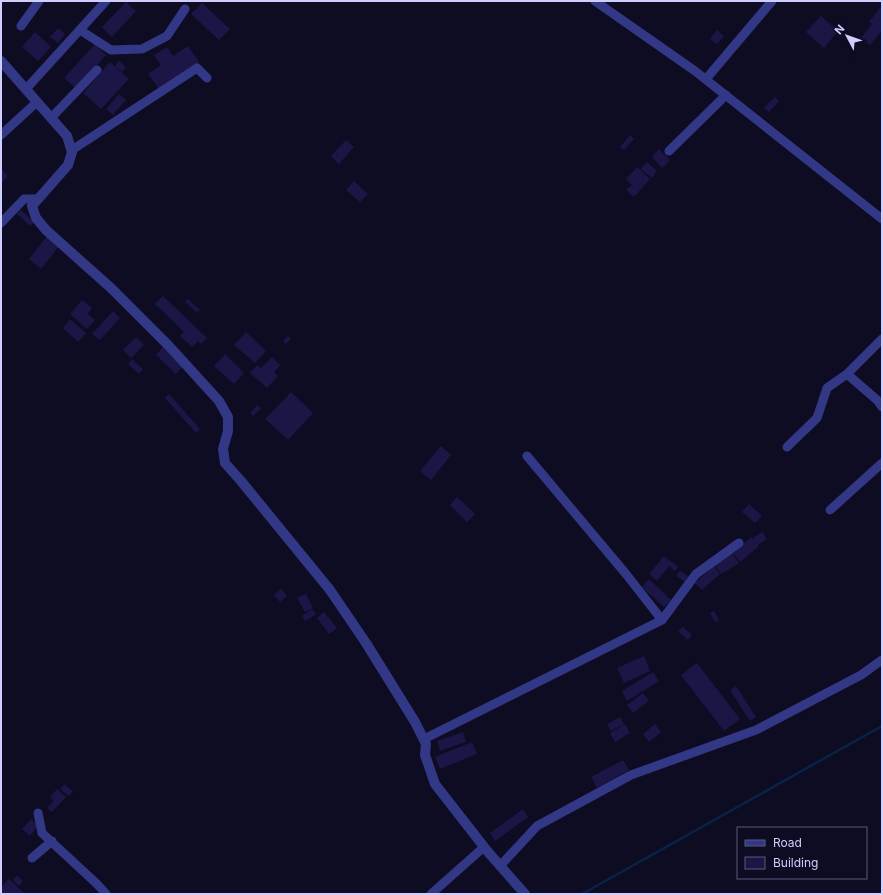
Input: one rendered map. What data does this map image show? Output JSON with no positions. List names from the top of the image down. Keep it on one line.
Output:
{"legend":["Road","Building"],"north":"top left"}
